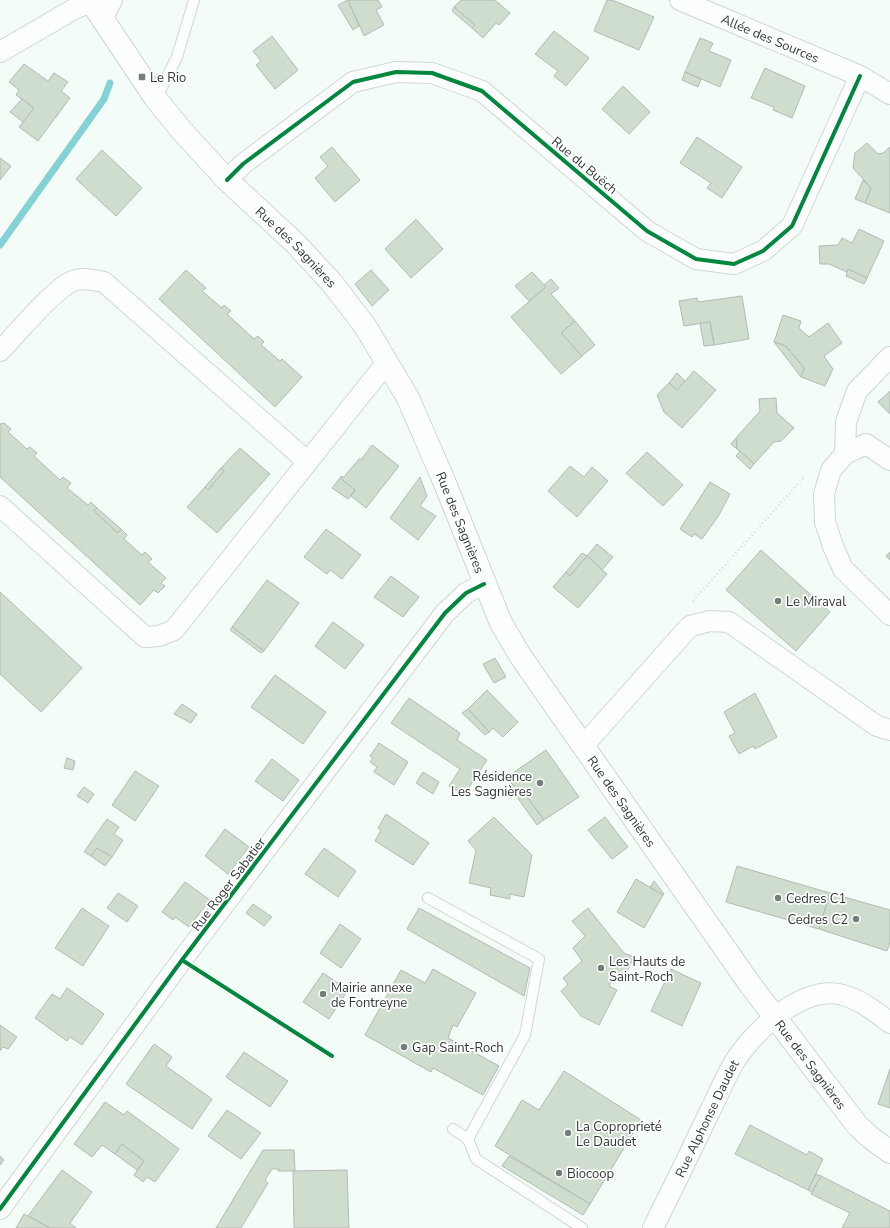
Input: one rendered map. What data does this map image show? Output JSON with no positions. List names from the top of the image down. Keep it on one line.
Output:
{"streets":{"main road":["Rue des Sagnières"],"street":["Allée des Sources","Rue du Buëch","Rue Roger Sabatier","Rue Alphonse Daudet"]},"crossings":[["Allée des Sources","Rue du Buëch"],["Rue du Buëch","Rue des Sagnières"],["Rue des Sagnières","Rue Roger Sabatier"],["Rue des Sagnières","Rue Alphonse Daudet"]],"places":{"transit":["Le Rio"],"other":["Le Miraval","Résidence Les Sagnières","Cedres C1","Cedres C2","Les Hauts de Saint-Roch","Mairie annexe de Fontreyne","Gap Saint-Roch","La Coproprieté Le Daudet","Biocoop"]}}
